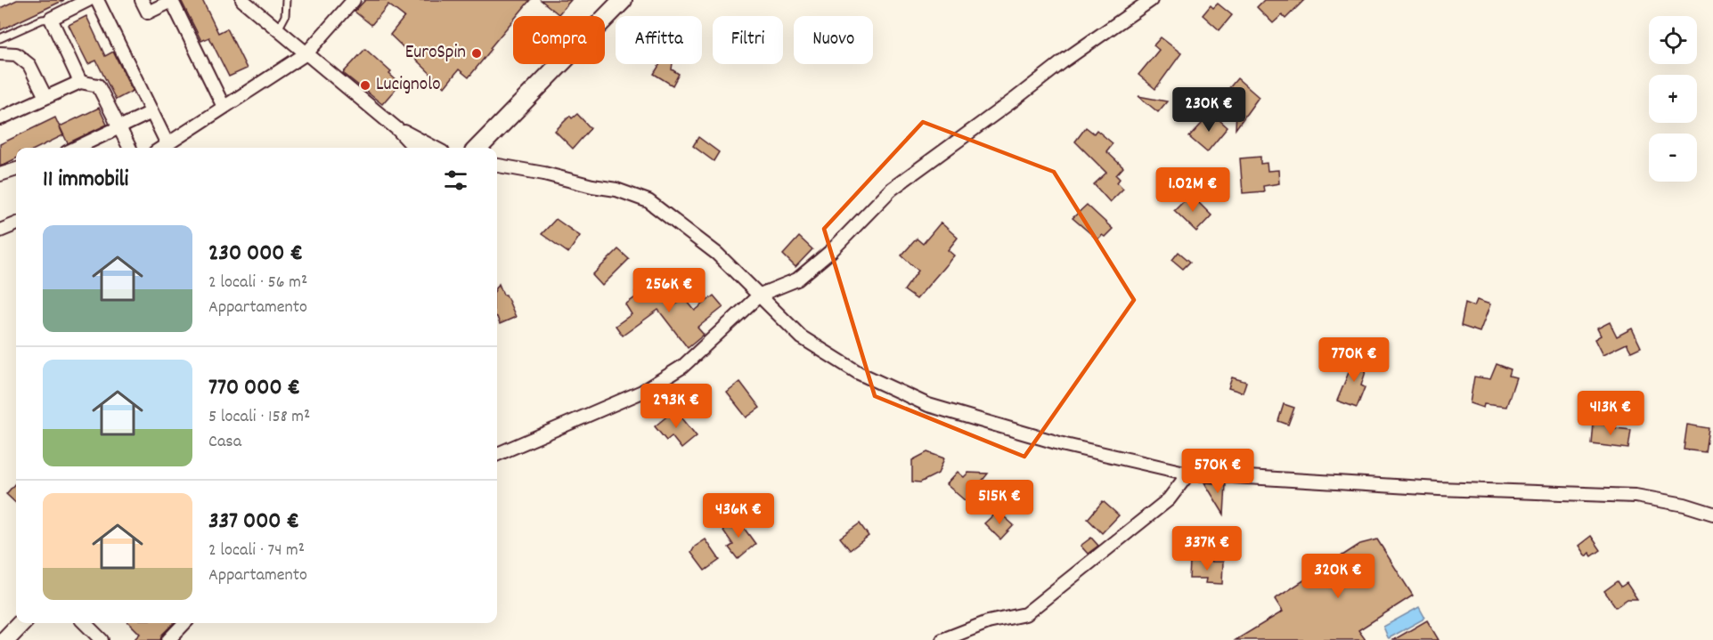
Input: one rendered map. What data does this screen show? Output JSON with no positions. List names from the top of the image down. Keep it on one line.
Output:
{"places":["EuroSpin","Lucignolo"],"page":{"map_buttons":["+","−"],"chip":["Compra","Affitta","Filtri","Nuovo"],"price":["230K €","1.02M €","256K €","770K €","293K €","413K €","570K €","515K €","436K €","337K €","320K €"],"heading":"11 immobili","list":[{"name":"230 000 €","note":"2 locali · 56 m² · Appartamento"},{"name":"770 000 €","note":"5 locali · 158 m² · Casa"},{"name":"337 000 €","note":"2 locali · 74 m² · Appartamento"}]}}
